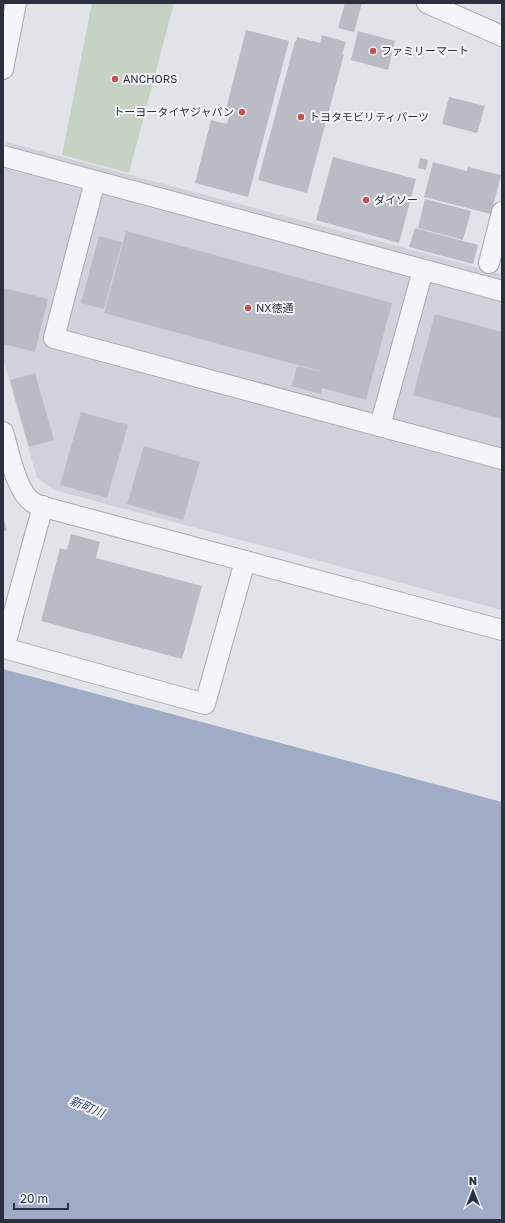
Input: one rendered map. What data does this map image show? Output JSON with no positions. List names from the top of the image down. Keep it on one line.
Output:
{"water":["新町川"],"places":["ファミリーマート","ANCHORS","トーヨータイヤジャパン","トヨタモビリティパーツ","ダイソー","NX徳通"],"scale_bar":"20 m","north":"top"}
